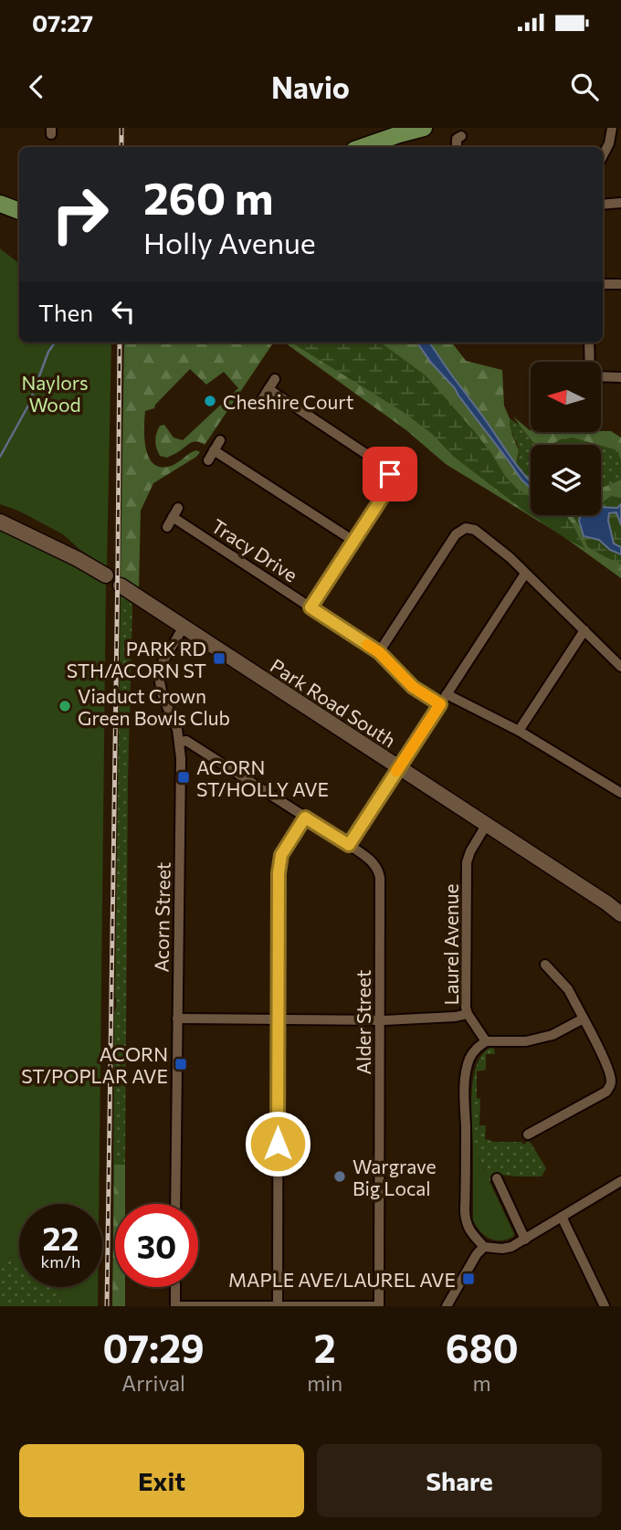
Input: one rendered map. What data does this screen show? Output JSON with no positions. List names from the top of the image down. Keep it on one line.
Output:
{"streets":{"street":["Tracy Drive","Park Road South","Acorn Street","Laurel Avenue","Alder Street"]},"crossings":[["Park Road South","Acorn Street"],["Park Road South","Laurel Avenue"],["Acorn Street","Alder Street"]],"parks":["Naylors Wood"],"places":{"other":["Cheshire Court","Viaduct Crown Green Bowls Club","Wargrave Big Local"],"transit":["PARK RD STH/ACORN ST","ACORN ST/HOLLY AVE","ACORN ST/POPLAR AVE","MAPLE AVE/LAUREL AVE"]},"north":"left","page":{"status":"07:27","header":"Navio","turn":["260 m","Holly Avenue"],"then":"Then","speed":"22 km/h","limit":"30","eta":["07:29","Arrival","2","min","680","m"],"buttons":["Exit","Share"]}}
